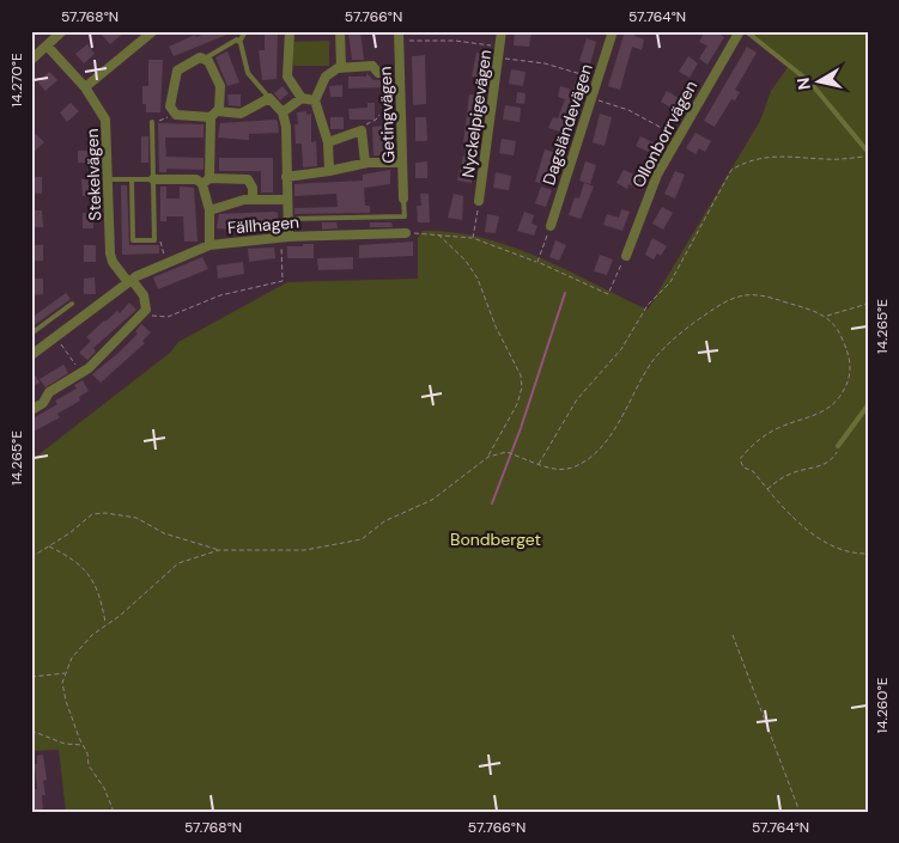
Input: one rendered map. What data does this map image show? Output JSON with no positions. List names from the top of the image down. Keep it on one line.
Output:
{"streets":{"street":["Nyckelpigevägen","Getingvägen","Dagsländevägen","Ollonborrvägen","Stekelvägen","Fällhagen"]},"crossings":[["Stekelvägen","Fällhagen"]],"parks":["Bondberget"],"north":"left","coordinates":["57.768°N","57.766°N","57.764°N","14.270°E","14.265°E","14.260°E"]}
